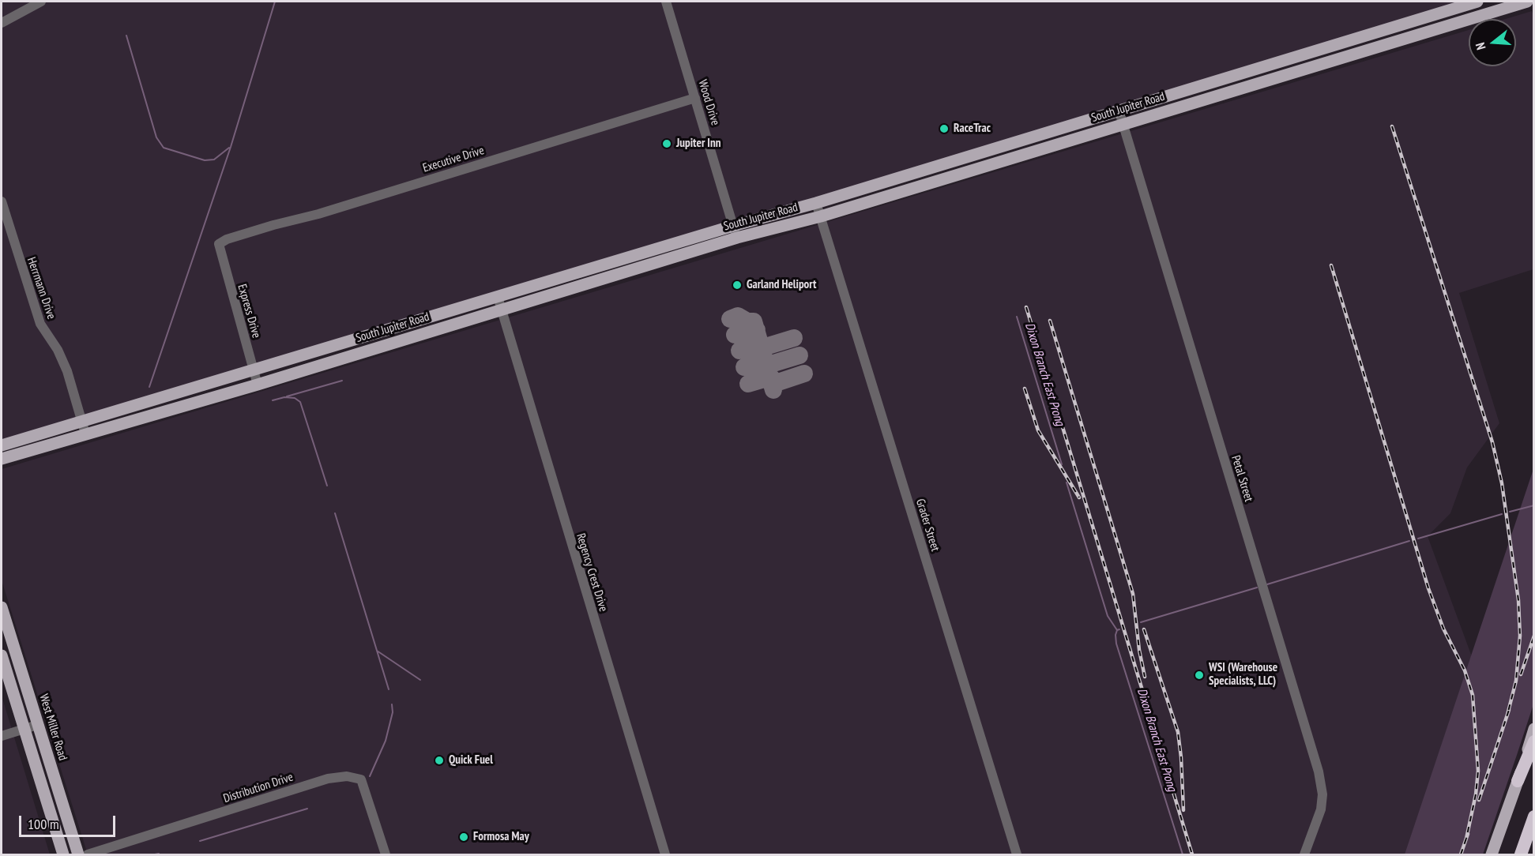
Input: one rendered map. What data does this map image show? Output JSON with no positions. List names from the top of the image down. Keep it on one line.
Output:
{"streets":{"main road":["South Jupiter Road","West Miller Road"],"street":["Wood Drive","Executive Drive","Herrmann Drive","Express Drive","Petal Street","Grader Street","Regency Crest Drive","Distribution Drive"]},"crossings":[["Wood Drive","South Jupiter Road"],["Wood Drive","Executive Drive"],["South Jupiter Road","Herrmann Drive"],["South Jupiter Road","Express Drive"],["South Jupiter Road","Petal Street"],["South Jupiter Road","Grader Street"],["South Jupiter Road","Regency Crest Drive"],["Executive Drive","Express Drive"]],"water":["Dixon Branch East Prong"],"places":["RaceTrac","Jupiter Inn","Garland Heliport","WSI (Warehouse Specialists, LLC)","Quick Fuel","Formosa May"],"scale_bar":"100 m","north":"left"}
